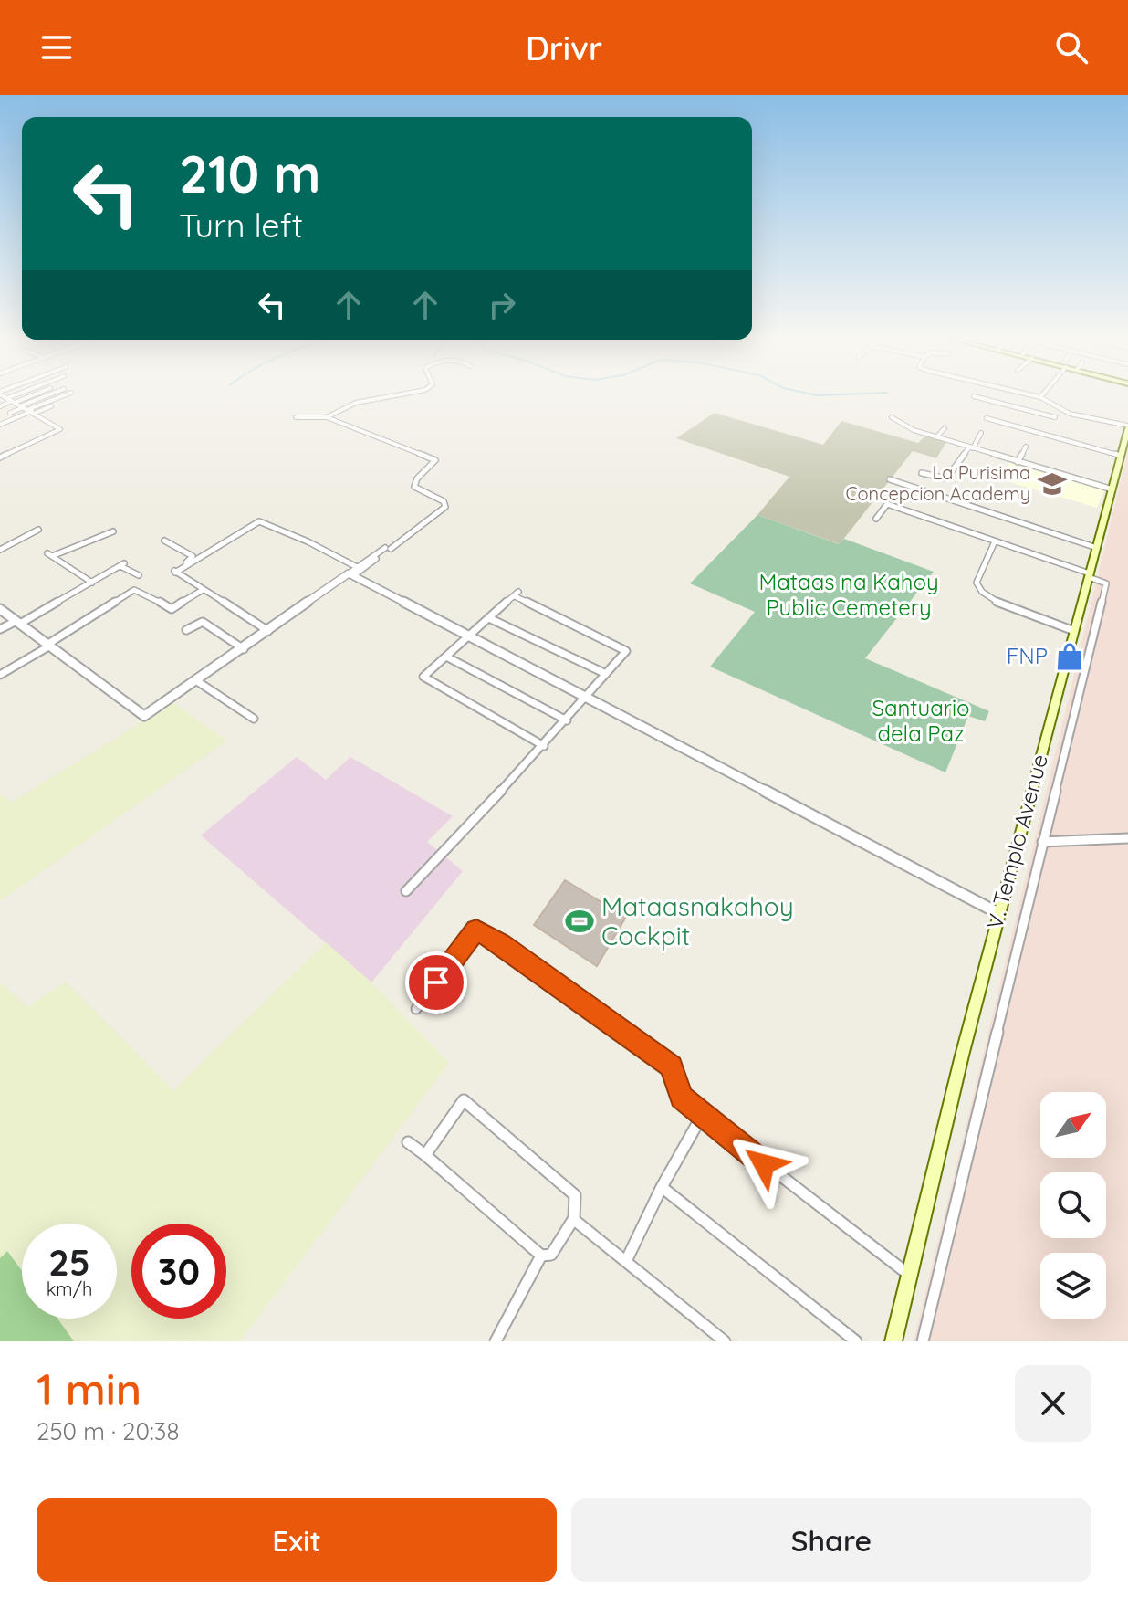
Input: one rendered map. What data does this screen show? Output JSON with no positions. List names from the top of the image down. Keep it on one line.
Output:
{"streets":{"main road":["V. Templo Avenue"]},"parks":["Mataas na Kahoy Public Cemetery","Santuario dela Paz"],"places":{"school or university":["La Purisima Concepcion Academy"],"shop":["FNP"],"sports":["Mataasnakahoy Cockpit"]},"north":"top right","page":{"header":"Drivr","turn":["210 m","Turn left"],"speed":"25 km/h","limit":"30","heading":["1 min","250 m · 20:38"],"buttons":["Exit","Share"]}}
